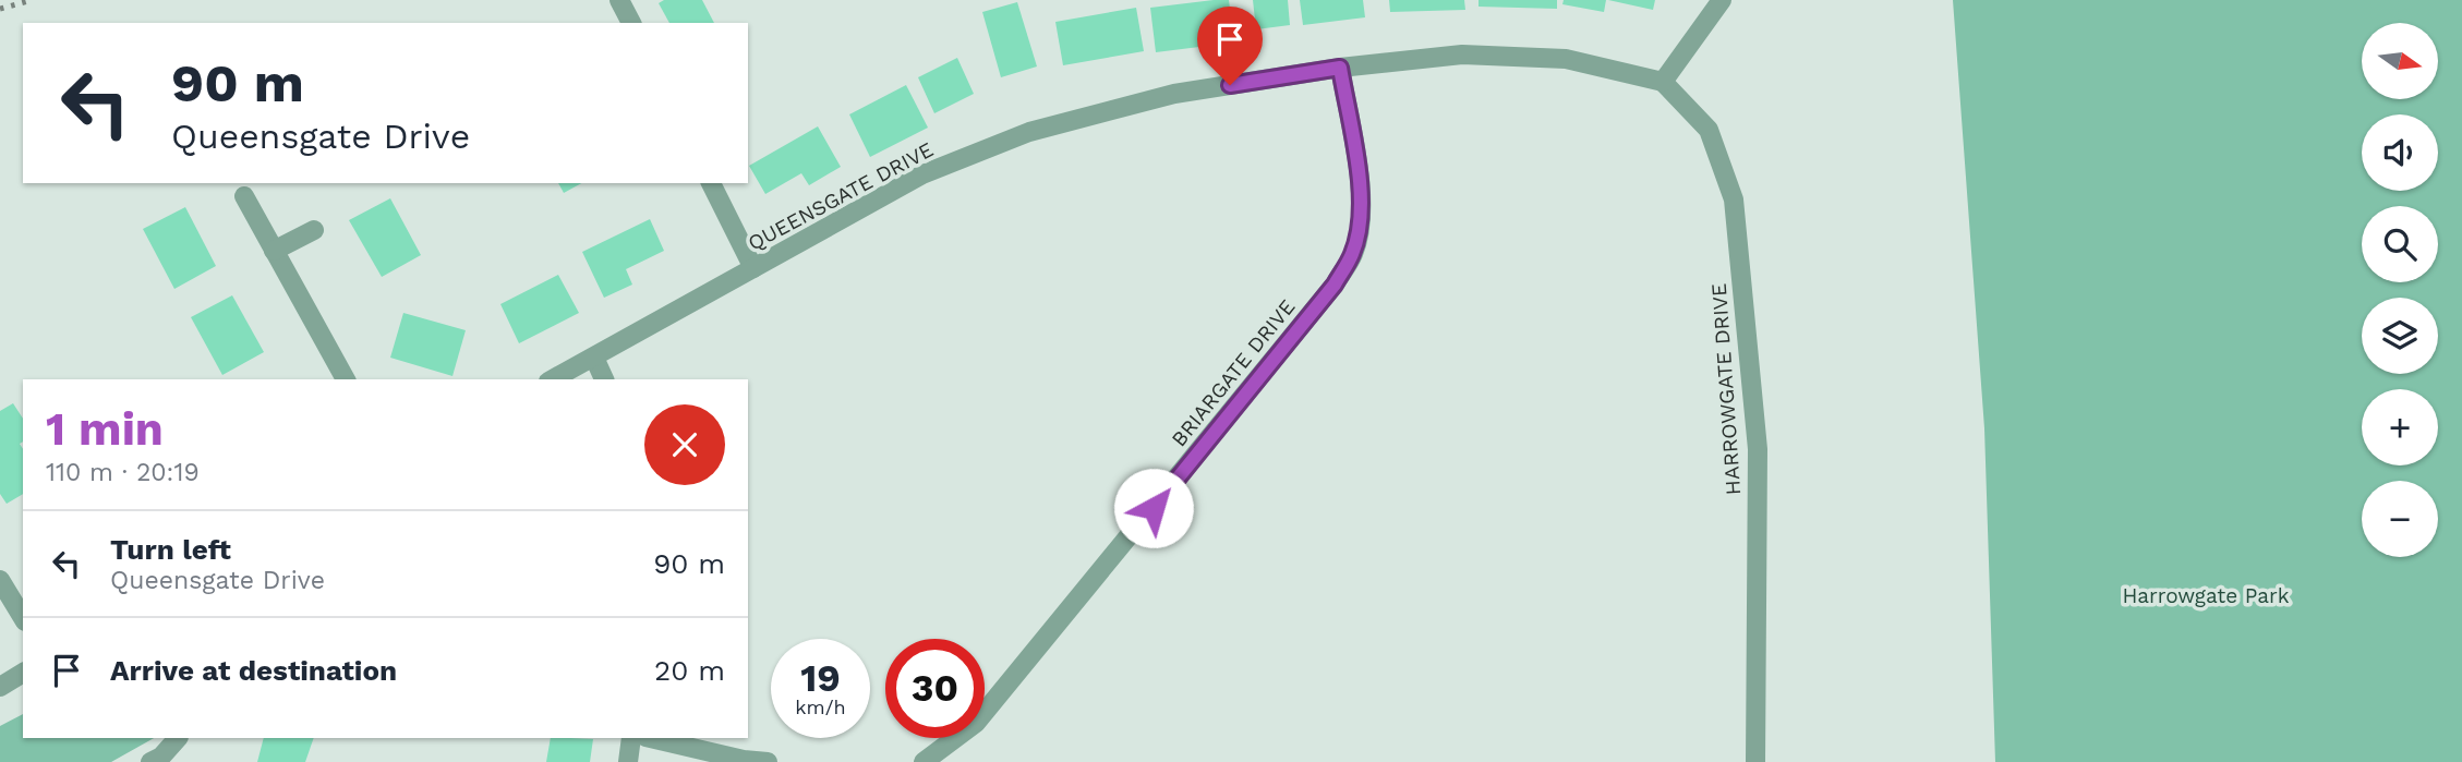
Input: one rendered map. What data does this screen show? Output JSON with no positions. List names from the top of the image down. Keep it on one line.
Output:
{"streets":{"street":["QUEENSGATE DRIVE","BRIARGATE DRIVE","HARROWGATE DRIVE"]},"crossings":[["QUEENSGATE DRIVE","BRIARGATE DRIVE"],["QUEENSGATE DRIVE","HARROWGATE DRIVE"]],"parks":["Harrowgate Park"],"north":"right","page":{"map_buttons":["+","−"],"turn":["90 m","Queensgate Drive"],"heading":["1 min","110 m · 20:19"],"list":[{"name":"Turn left","note":"Queensgate Drive","value":"90 m"},{"name":"Arrive at destination","value":"20 m"}],"speed":"19 km/h","limit":"30"}}
